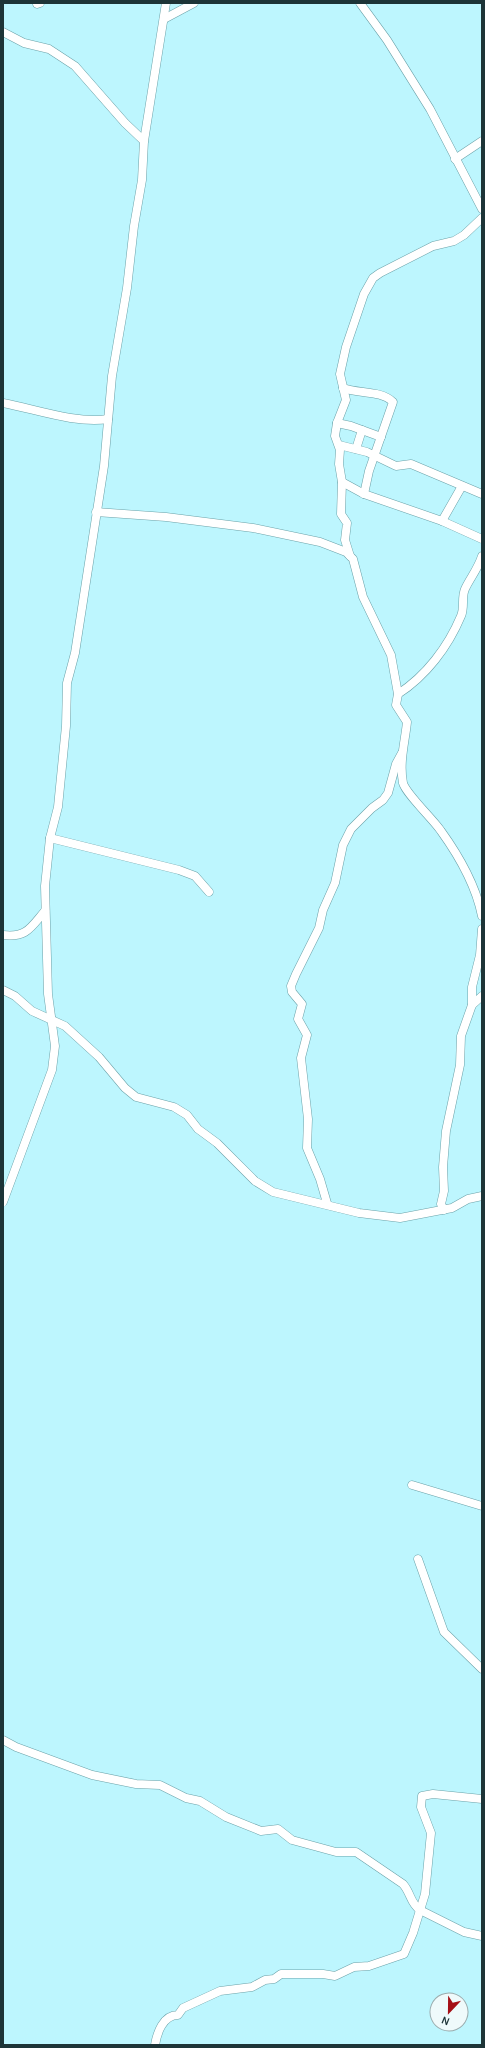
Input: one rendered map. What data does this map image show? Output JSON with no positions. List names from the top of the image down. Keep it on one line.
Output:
{"north":"bottom"}
